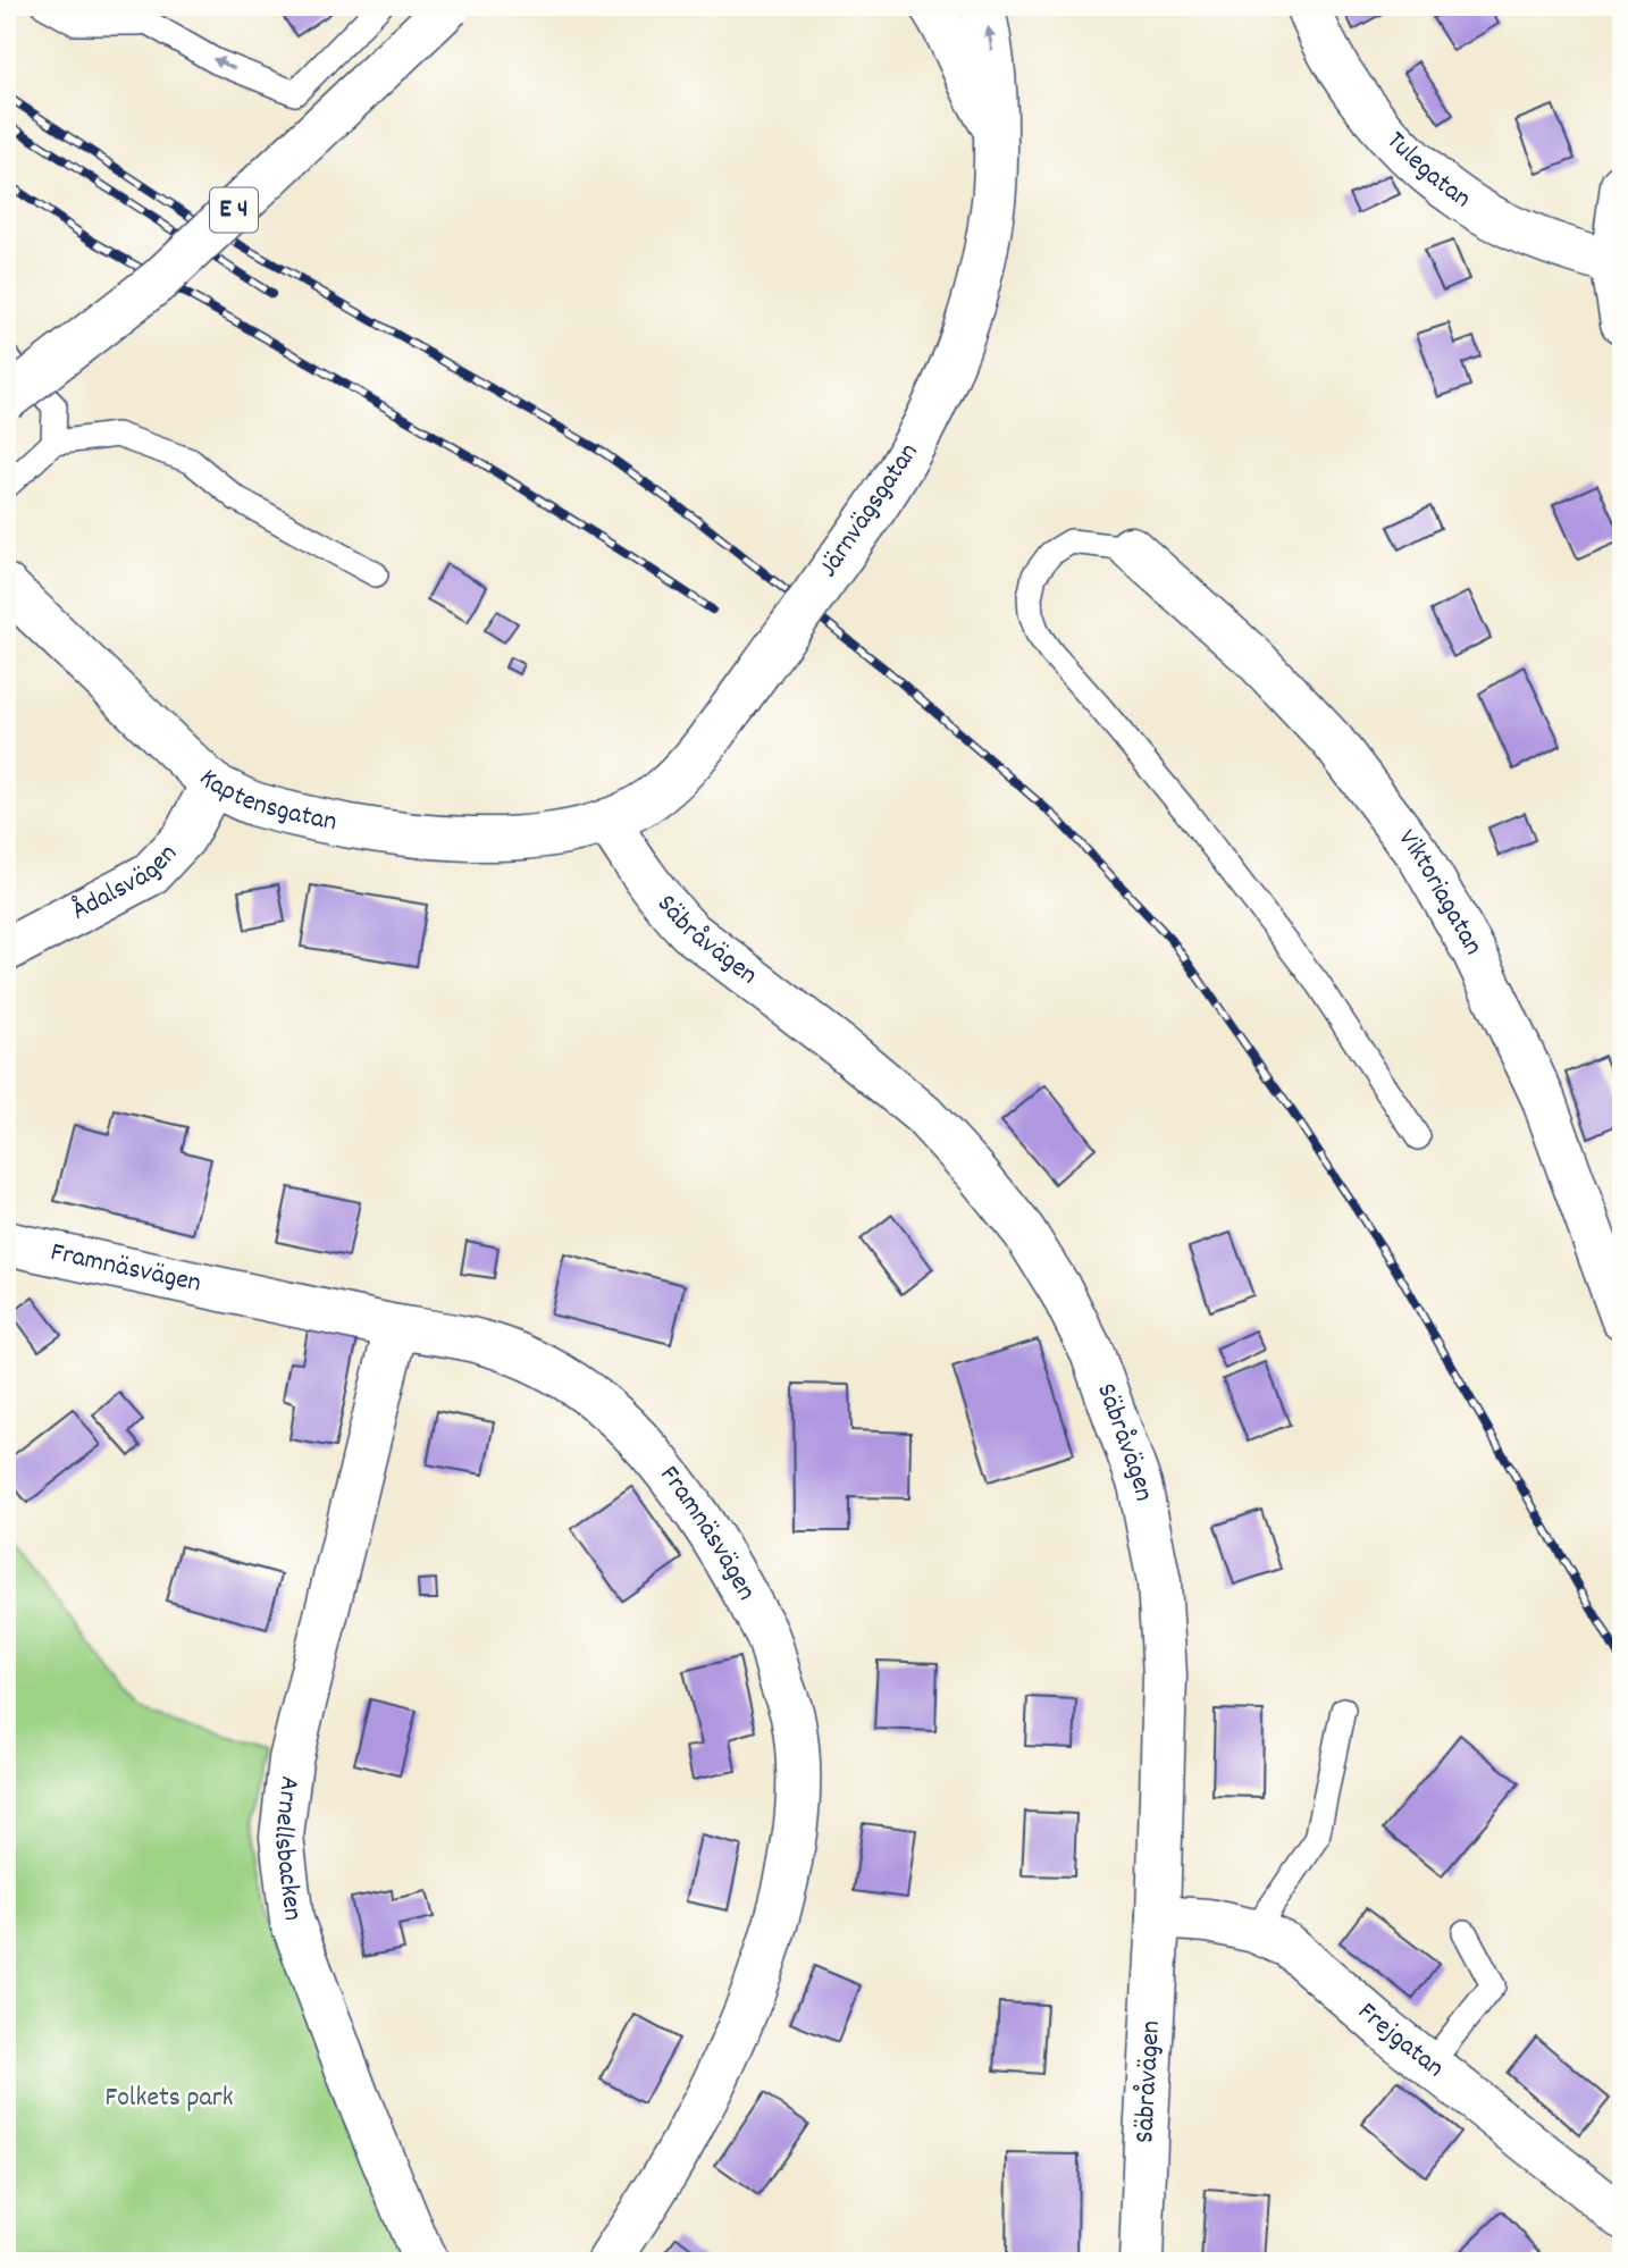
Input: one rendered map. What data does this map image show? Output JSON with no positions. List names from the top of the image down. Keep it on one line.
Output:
{"streets":{"main road":["Tulegatan","E 4","Järnvägsgatan","Kaptensgatan","Ådalsvägen","Viktoriagatan","Säbråvägen","Framnäsvägen","Arnellsbacken","Frejgatan"]},"crossings":[["Järnvägsgatan","Kaptensgatan"],["Järnvägsgatan","Säbråvägen"],["Kaptensgatan","Ådalsvägen"],["Kaptensgatan","Säbråvägen"],["Säbråvägen","Frejgatan"],["Framnäsvägen","Arnellsbacken"]],"parks":["Folkets park"]}
